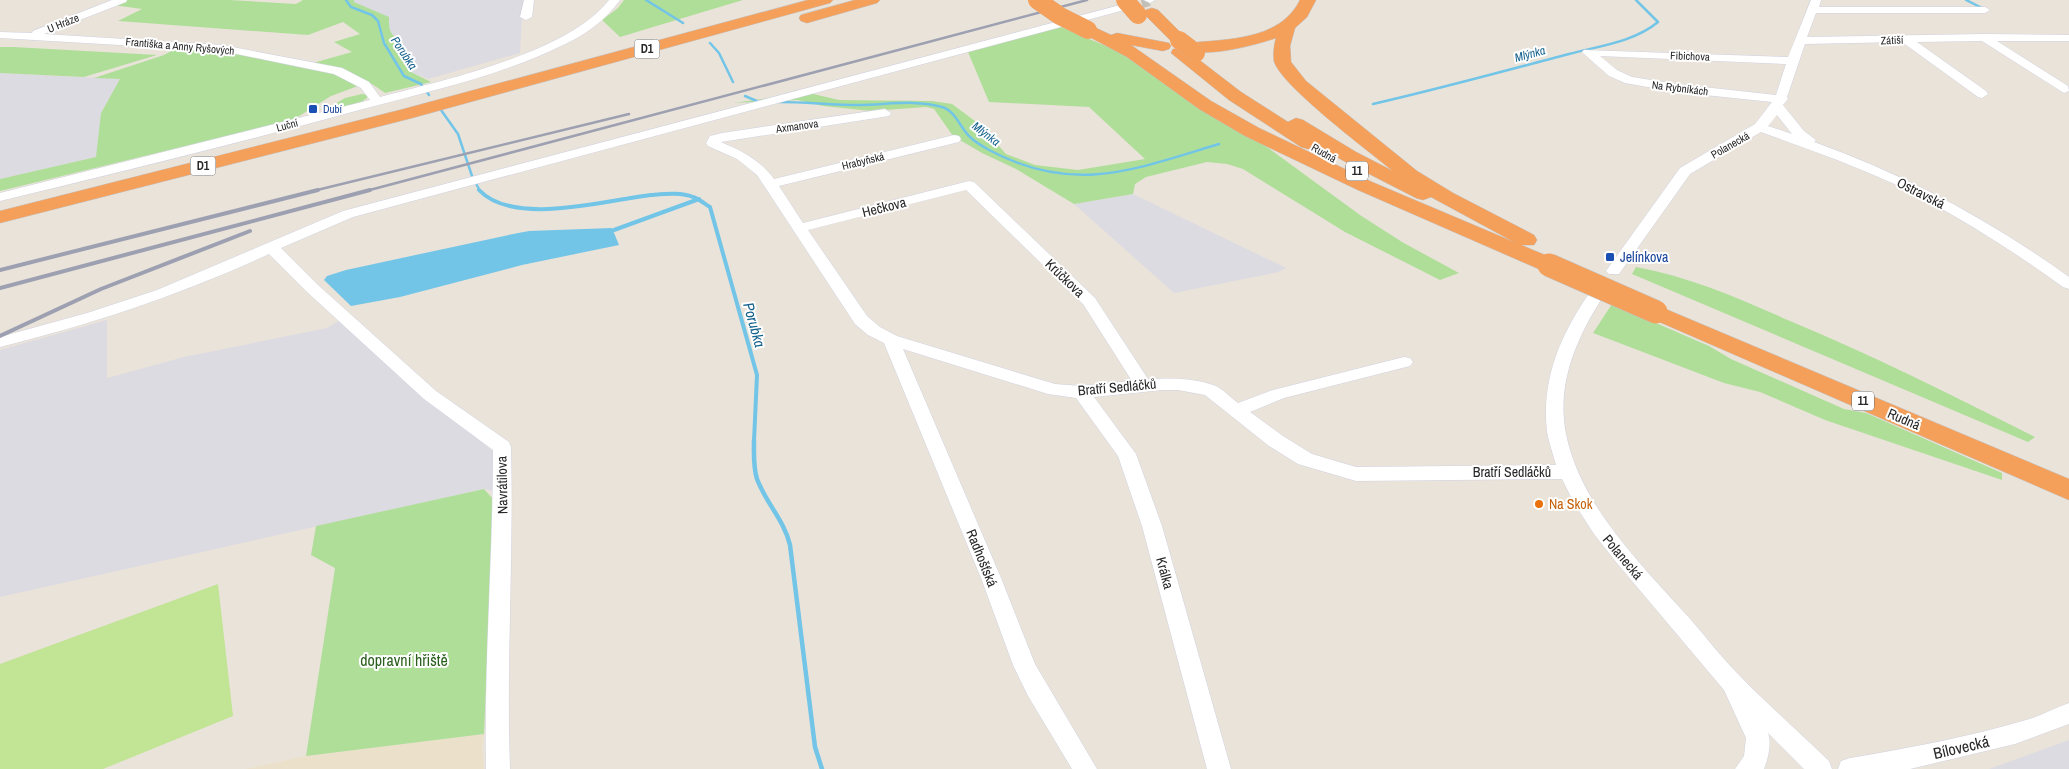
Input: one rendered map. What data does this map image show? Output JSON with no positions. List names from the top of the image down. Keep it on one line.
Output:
{"streets":{"highway":["D1","Rudná","11"],"street":["U Hráze","Zátiší","Františka a Anny Ryšových","Fibichova","Na Rybníkách","Luční","Axmanova","Polanecká","Hrabyňská","Ostravská","Hečkova","Krůčkova","Bratří Sedláčků","Navrátilova","Radhošťská","Králka","Bílovecká"]},"crossings":[["U Hráze","Františka a Anny Ryšových"],["Zátiší","Polanecká"],["Františka a Anny Ryšových","Luční"],["D1","Luční"],["Fibichova","Na Rybníkách"],["Fibichova","Polanecká"],["Na Rybníkách","Polanecká"],["Axmanova","Bratří Sedláčků"],["Polanecká","Ostravská"],["Polanecká","Bratří Sedláčků"],["Rudná","11"],["Hrabyňská","Bratří Sedláčků"],["Hečkova","Krůčkova"],["Hečkova","Bratří Sedláčků"],["Krůčkova","Bratří Sedláčků"],["Bratří Sedláčků","Radhošťská"],["Bratří Sedláčků","Králka"]],"water":["Porubka","Mlýnka"],"parks":["dopravní hřiště"],"places":{"transit":["Dubí","Jelínkova"],"other":["Na Skok"]}}
